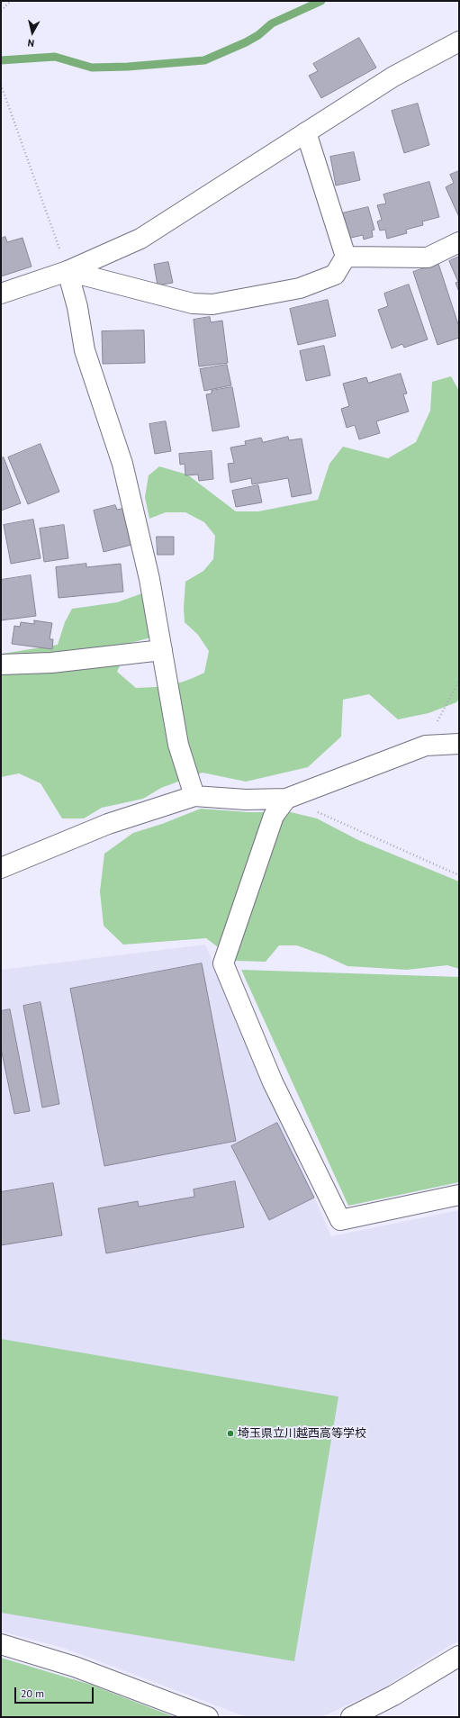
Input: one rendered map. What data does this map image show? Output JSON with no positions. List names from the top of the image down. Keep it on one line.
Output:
{"places":["埼玉県立川越西高等学校"],"scale_bar":"20 m","north":"bottom"}
